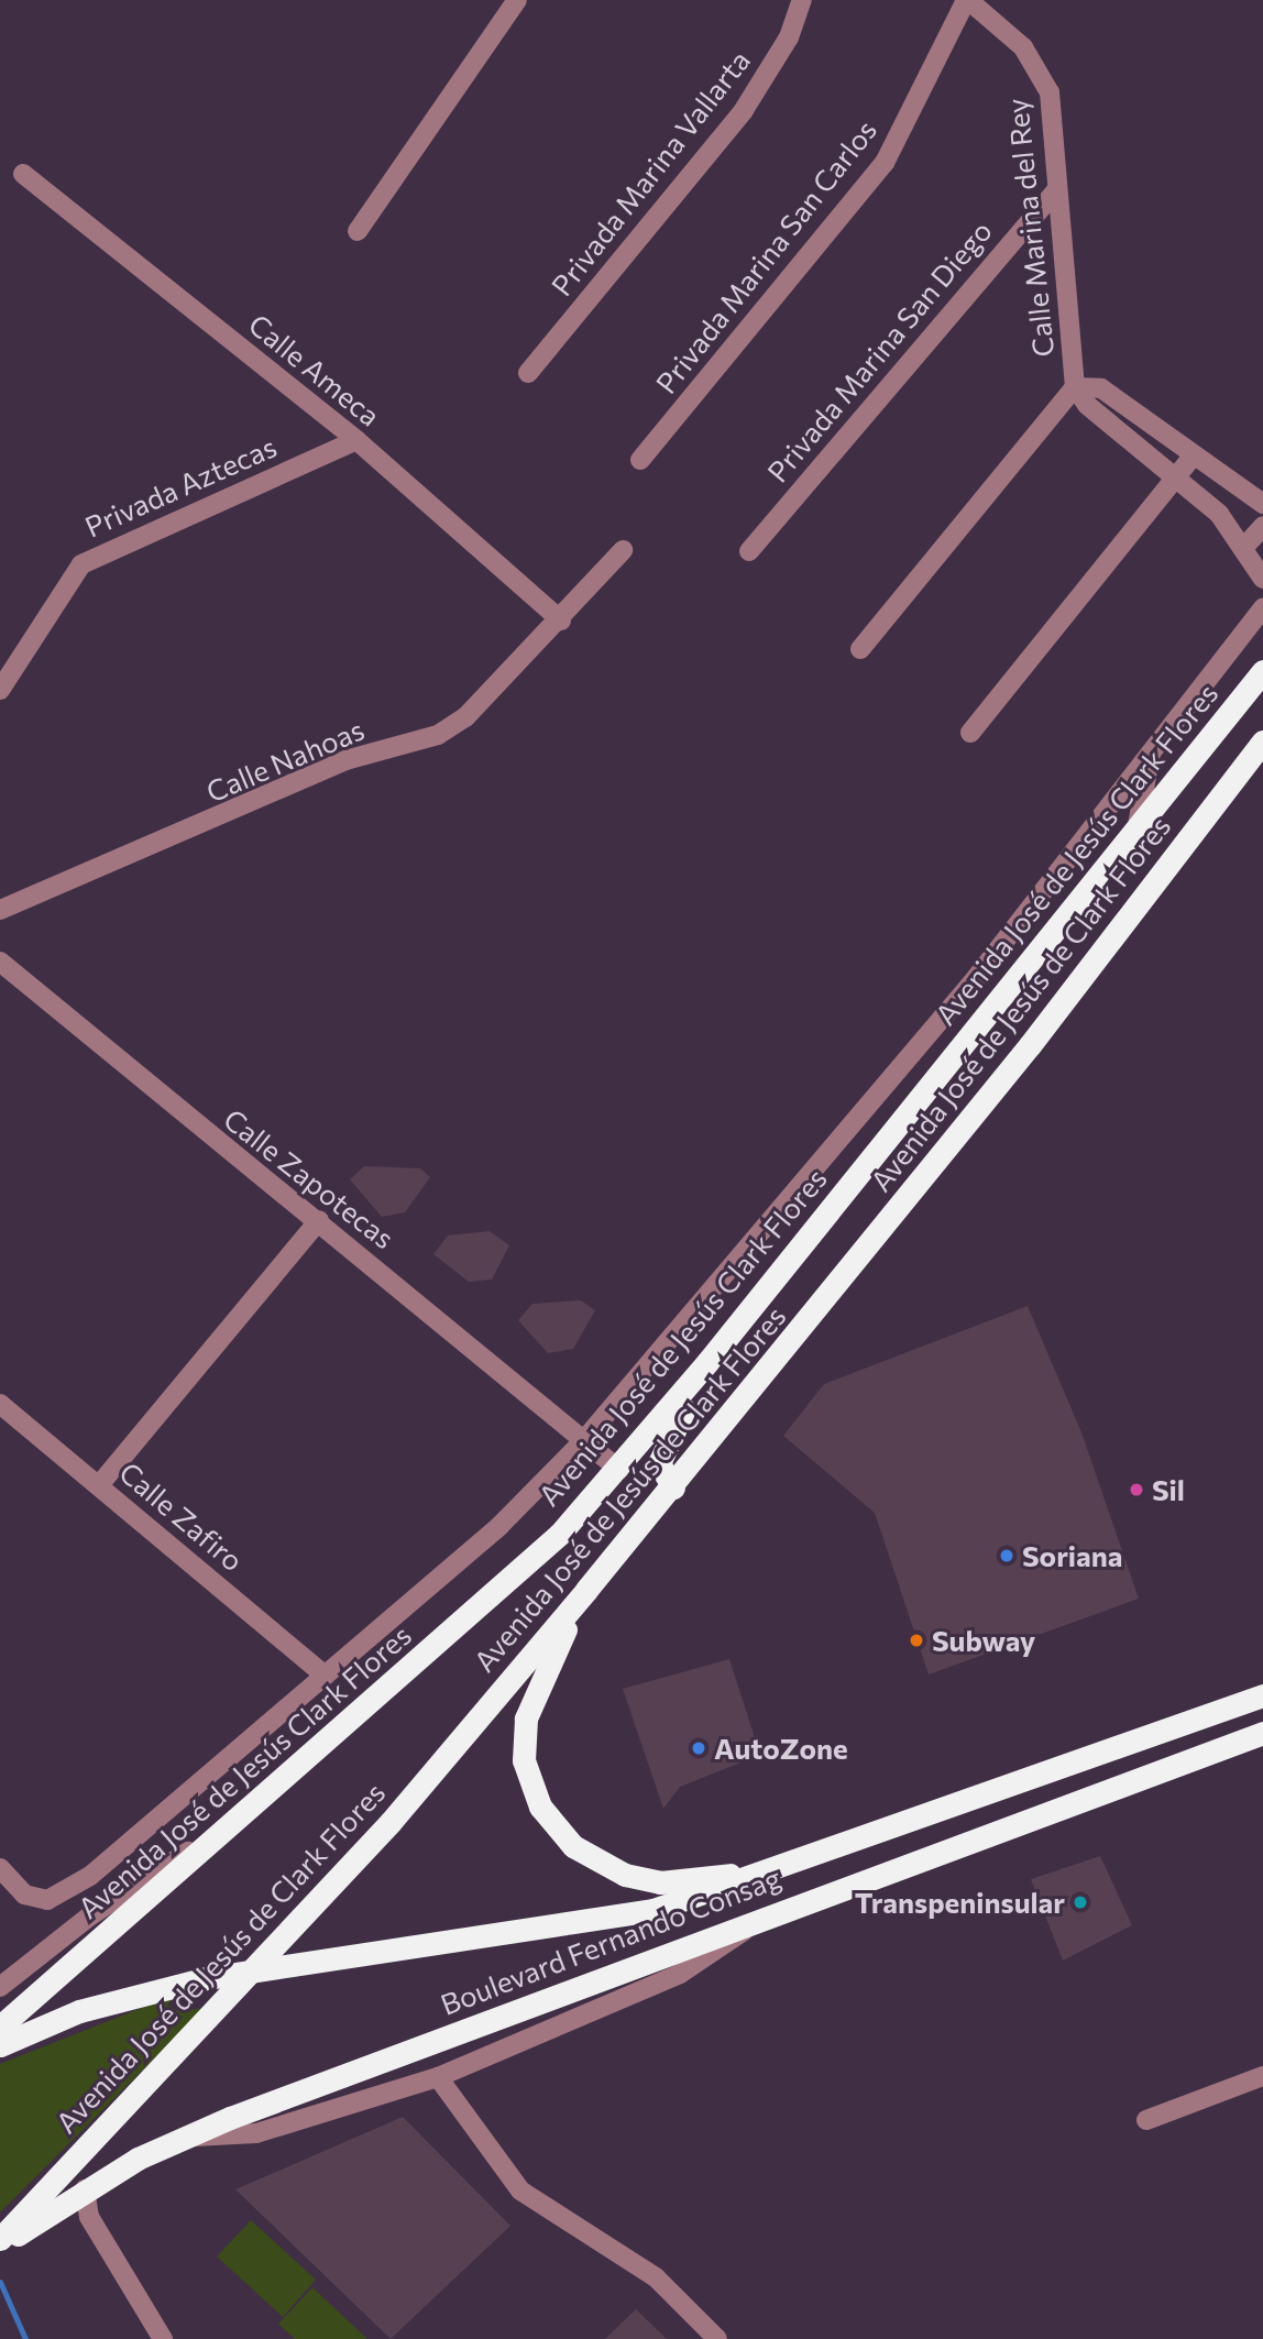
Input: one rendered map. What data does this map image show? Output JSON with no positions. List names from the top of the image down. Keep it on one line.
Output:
{"streets":{"highway":["Avenida José de Jesús Clark Flores","Avenida José de Jesús de Clark Flores","Boulevard Fernando Consag"],"street":["Privada Marina Vallarta","Calle Marina del Rey","Privada Marina San Carlos","Privada Marina San Diego","Calle Ameca","Privada Aztecas","Calle Nahoas","Calle Zapotecas","Calle Zafiro"]},"crossings":[["Calle Marina del Rey","Privada Marina San Carlos"],["Calle Marina del Rey","Privada Marina San Diego"],["Calle Ameca","Privada Aztecas"],["Calle Ameca","Calle Nahoas"],["Avenida José de Jesús Clark Flores","Calle Zapotecas"]],"places":["Sil","Soriana","Subway","AutoZone","Transpeninsular"]}
